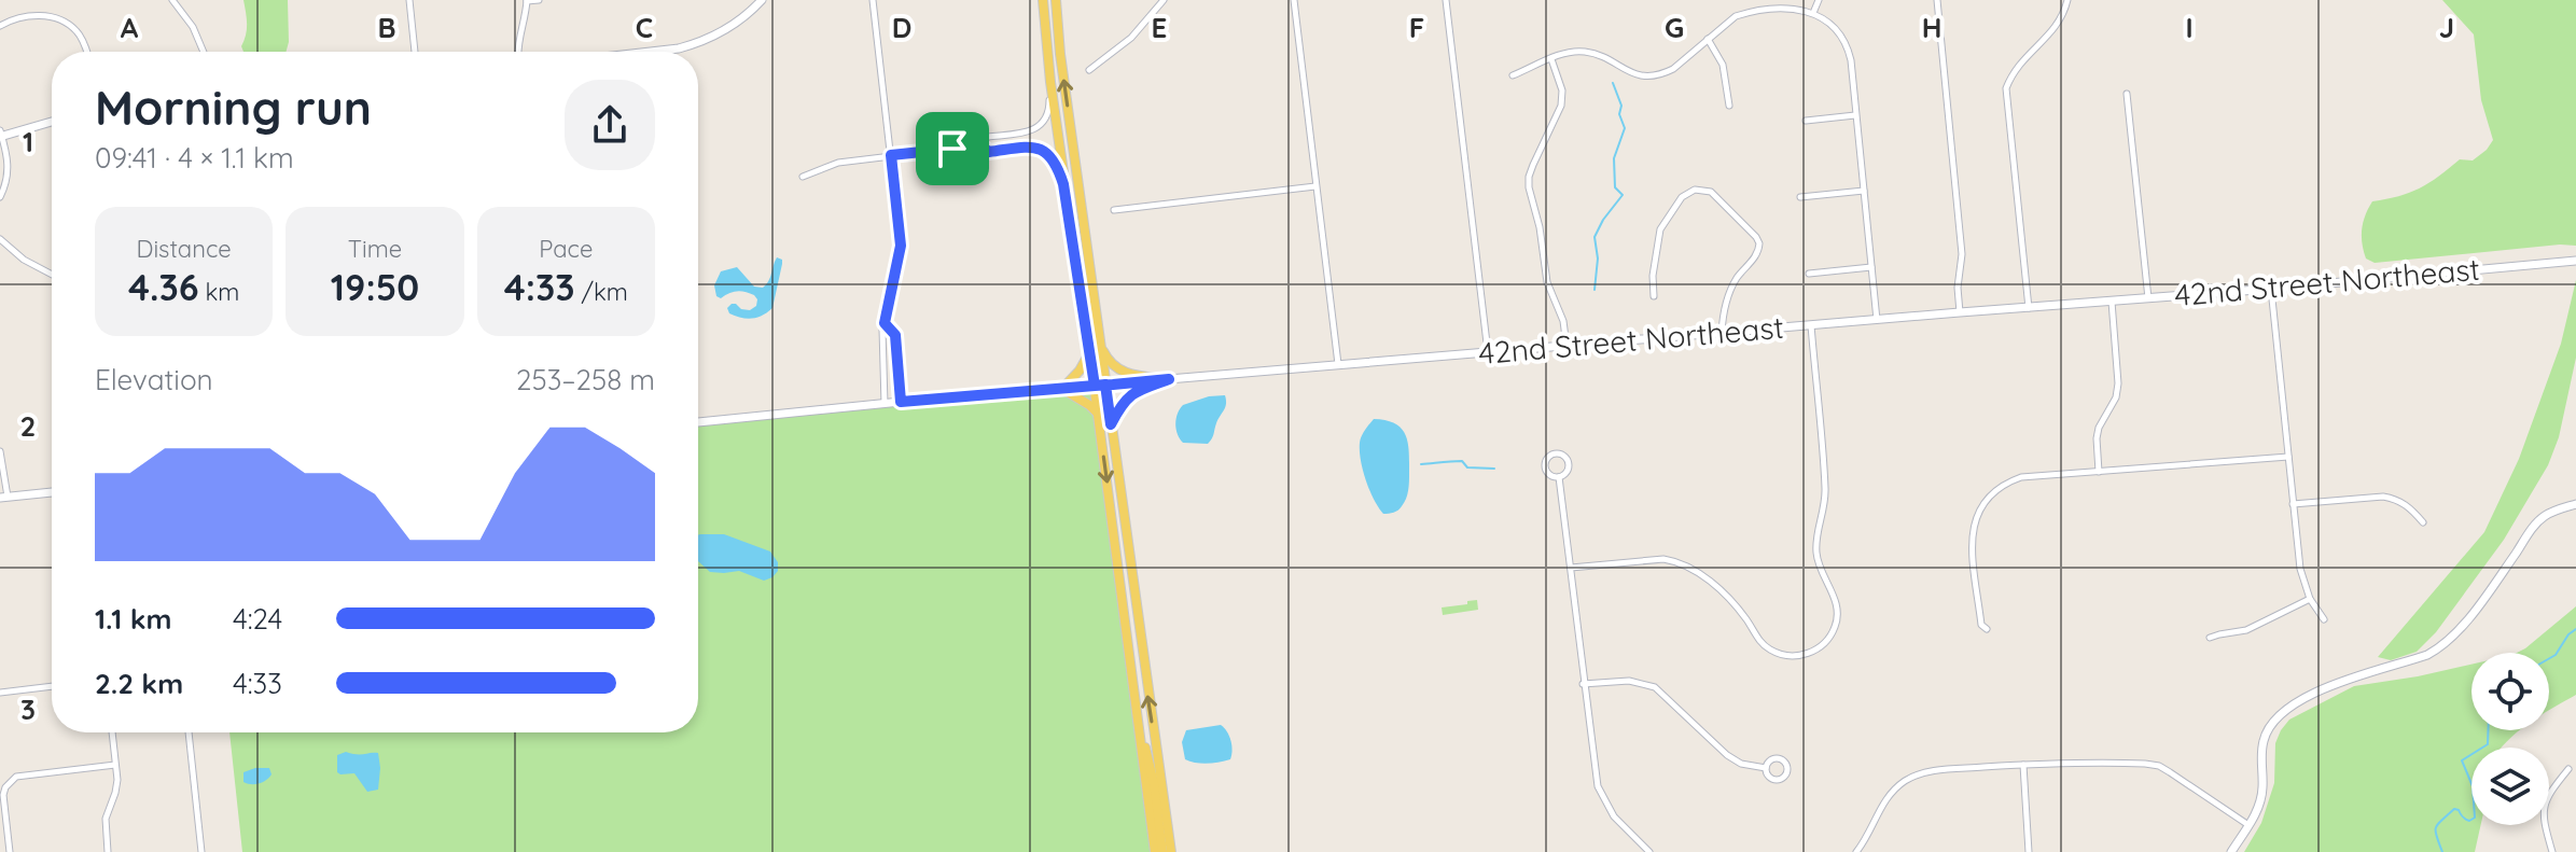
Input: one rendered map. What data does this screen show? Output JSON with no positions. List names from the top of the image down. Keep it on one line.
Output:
{"streets":{"street":["42nd Street Northeast"]},"page":{"heading":["Morning run","09:41 · 4 × 1.1 km"],"stats":[["Distance","4.36 km"],["Time","19:50"],["Pace","4:33 /km"]],"chart":["Elevation","253–258 m"],"list":[{"name":"1.1 km","note":"4:24"},{"name":"2.2 km","note":"4:33"}]},"grid":{"columns":["A","B","C","D","E","F","G","H","I","J"],"rows":["1","2","3"]}}
